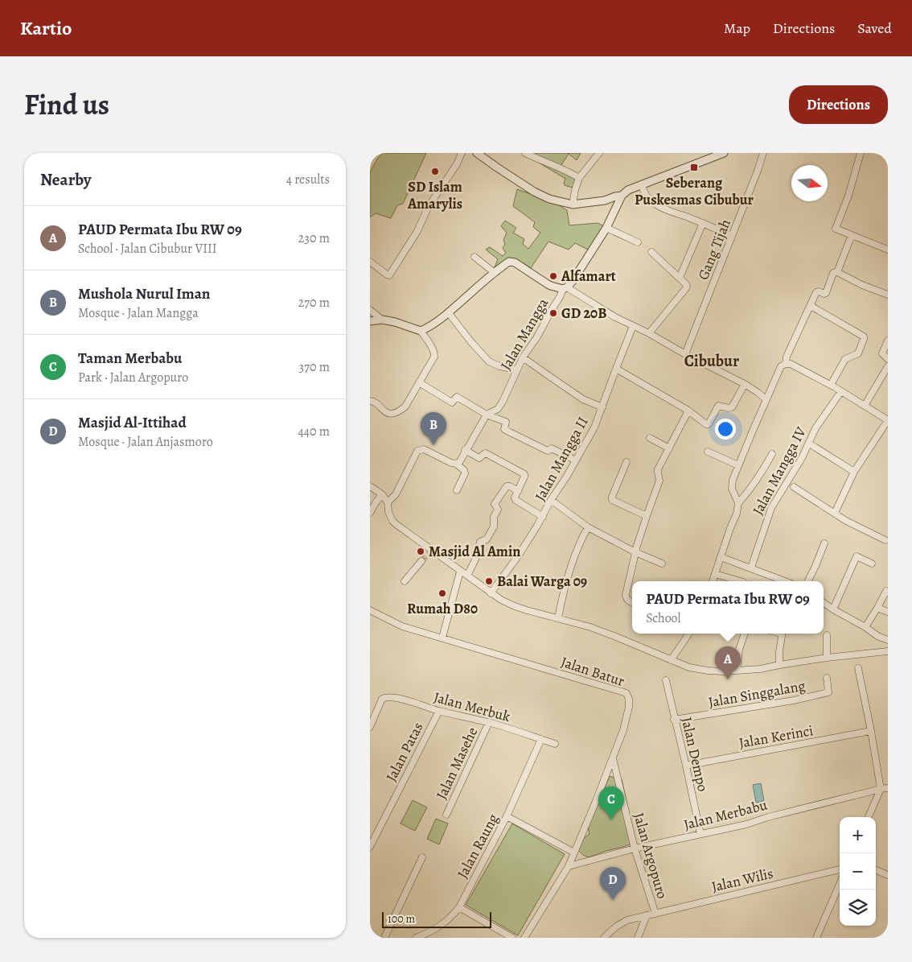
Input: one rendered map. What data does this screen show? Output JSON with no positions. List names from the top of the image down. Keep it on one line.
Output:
{"streets":{"street":["Gang Tijah","Jalan Mangga","Jalan Mangga II","Jalan Mangga IV","Jalan Batur","Jalan Singgalang","Jalan Merbuk","Jalan Kerinci","Jalan Patas","Jalan Dempo","Jalan Masehe","Jalan Merbabu","Jalan Raung","Jalan Argopuro","Jalan Wilis"]},"crossings":[["Jalan Batur","Jalan Merbabu"],["Jalan Batur","Jalan Argopuro"],["Jalan Singgalang","Jalan Dempo"],["Jalan Merbuk","Jalan Patas"],["Jalan Merbuk","Jalan Masehe"],["Jalan Merbuk","Jalan Raung"],["Jalan Kerinci","Jalan Dempo"],["Jalan Dempo","Jalan Merbabu"],["Jalan Merbabu","Jalan Argopuro"],["Jalan Argopuro","Jalan Wilis"]],"districts":["Cibubur"],"places":{"transit":["Seberang Puskesmas Cibubur"],"other":["SD Islam Amarylis","Alfamart","GD 20B","Masjid Al Amin","Balai Warga 09","Rumah D80"]},"scale_bar":"100 m","north":"right","page":{"header":"Kartio","nav":["Map","Directions","Saved"],"title":"Find us","buttons":"Directions","heading":["Nearby","4 results"],"list":[{"mark":"A","name":"PAUD Permata Ibu RW 09","note":"School · Jalan Cibubur VIII","value":"230 m"},{"mark":"B","name":"Mushola Nurul Iman","note":"Mosque · Jalan Mangga","value":"270 m"},{"mark":"C","name":"Taman Merbabu","note":"Park · Jalan Argopuro","value":"370 m"},{"mark":"D","name":"Masjid Al-Ittihad","note":"Mosque · Jalan Anjasmoro","value":"440 m"}],"pins":["B","A","C","D"],"popup":["PAUD Permata Ibu RW 09","School"],"map_buttons":["+","−"],"scale":"100 m"}}
